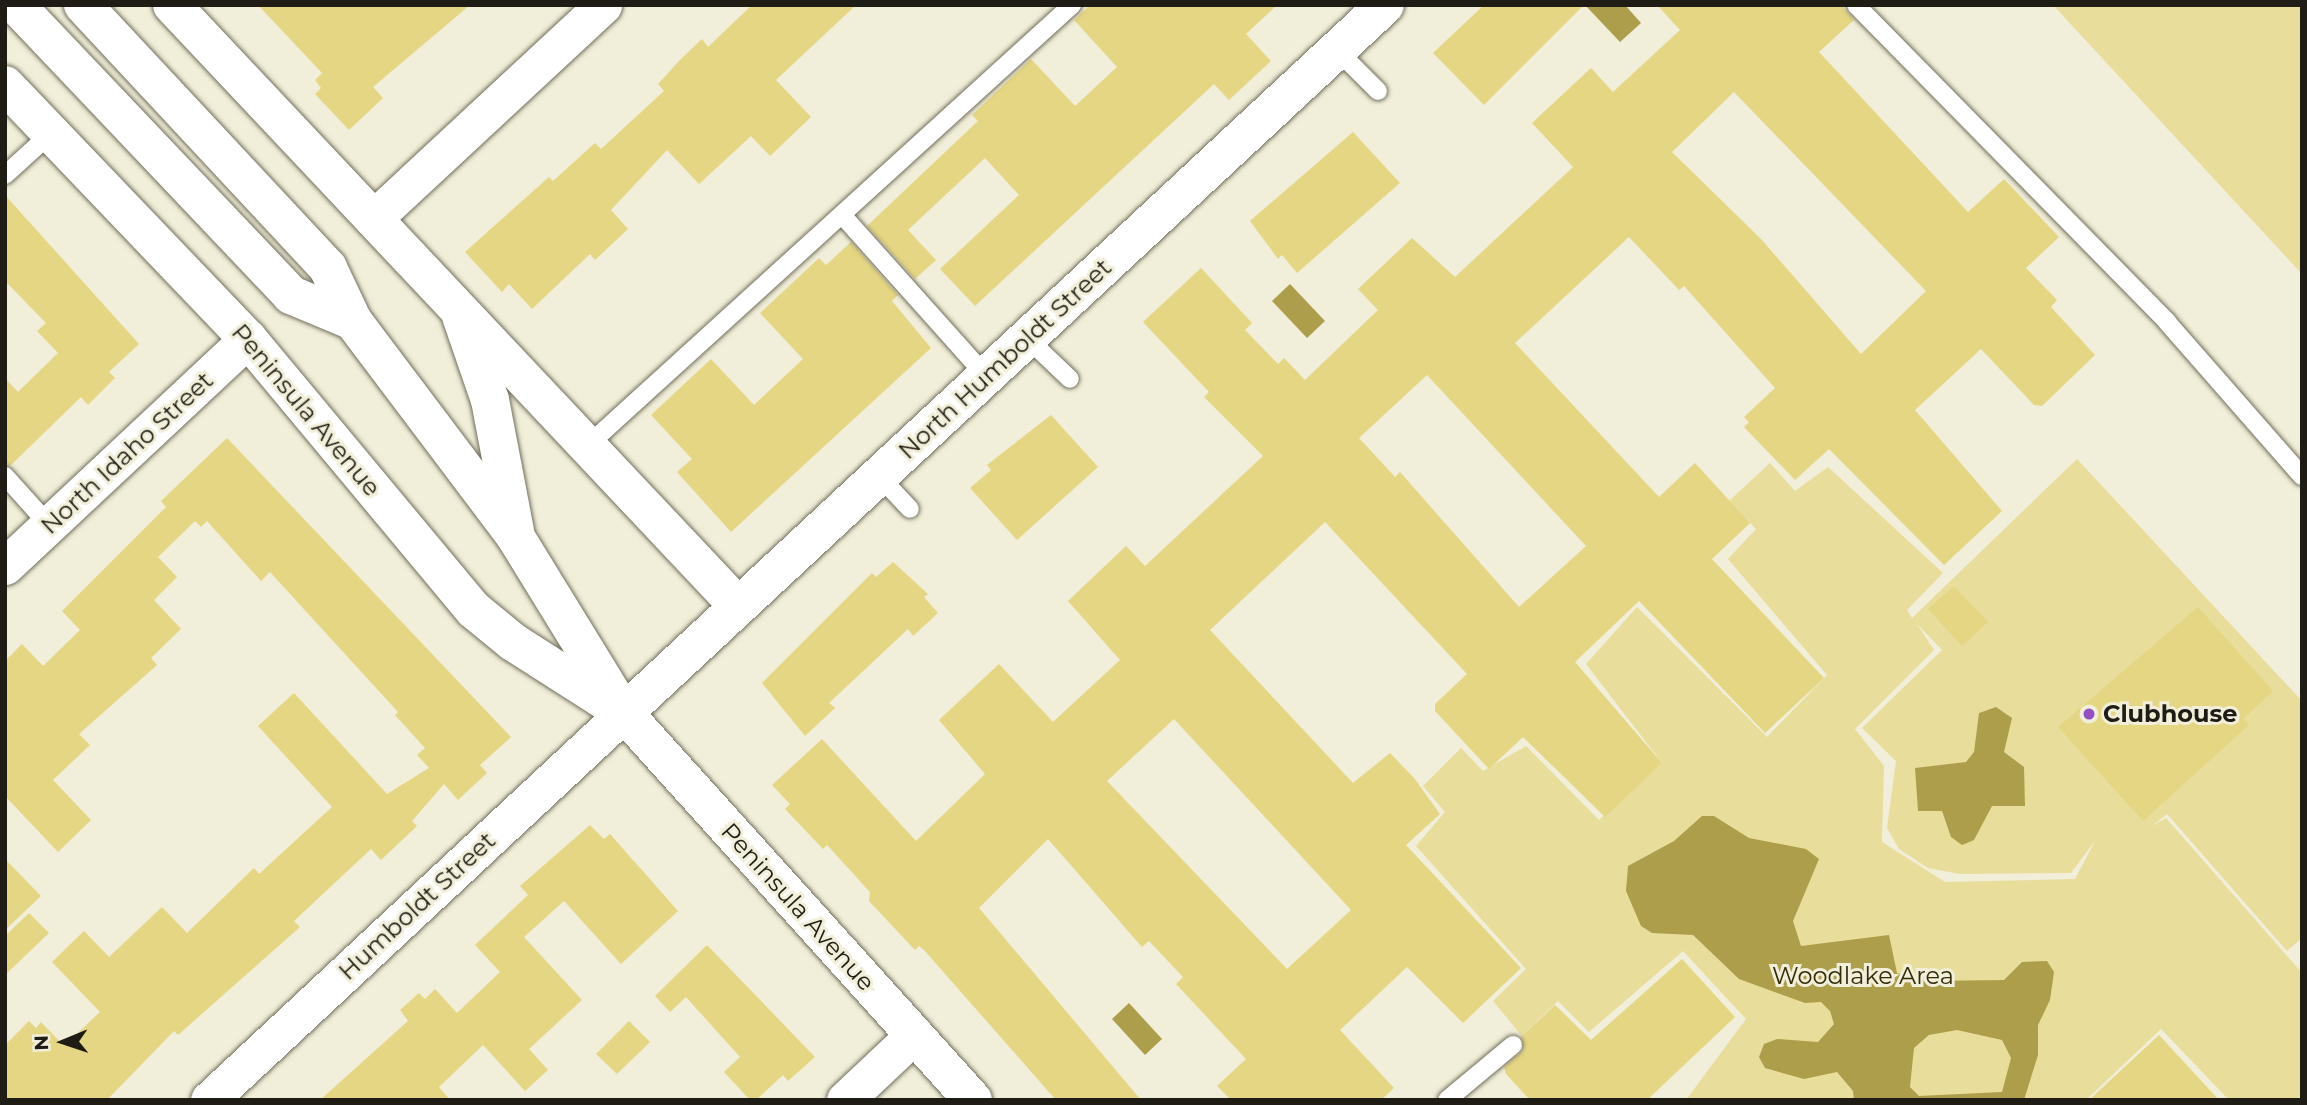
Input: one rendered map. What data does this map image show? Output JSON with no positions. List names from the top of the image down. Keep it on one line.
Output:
{"streets":{"street":["North Humboldt Street","Peninsula Avenue","North Idaho Street","Humboldt Street"]},"crossings":[["North Humboldt Street","Peninsula Avenue"],["North Humboldt Street","Humboldt Street"],["Peninsula Avenue","North Idaho Street"],["Peninsula Avenue","Humboldt Street"]],"parks":["Woodlake Area"],"places":["Clubhouse"],"north":"left"}
